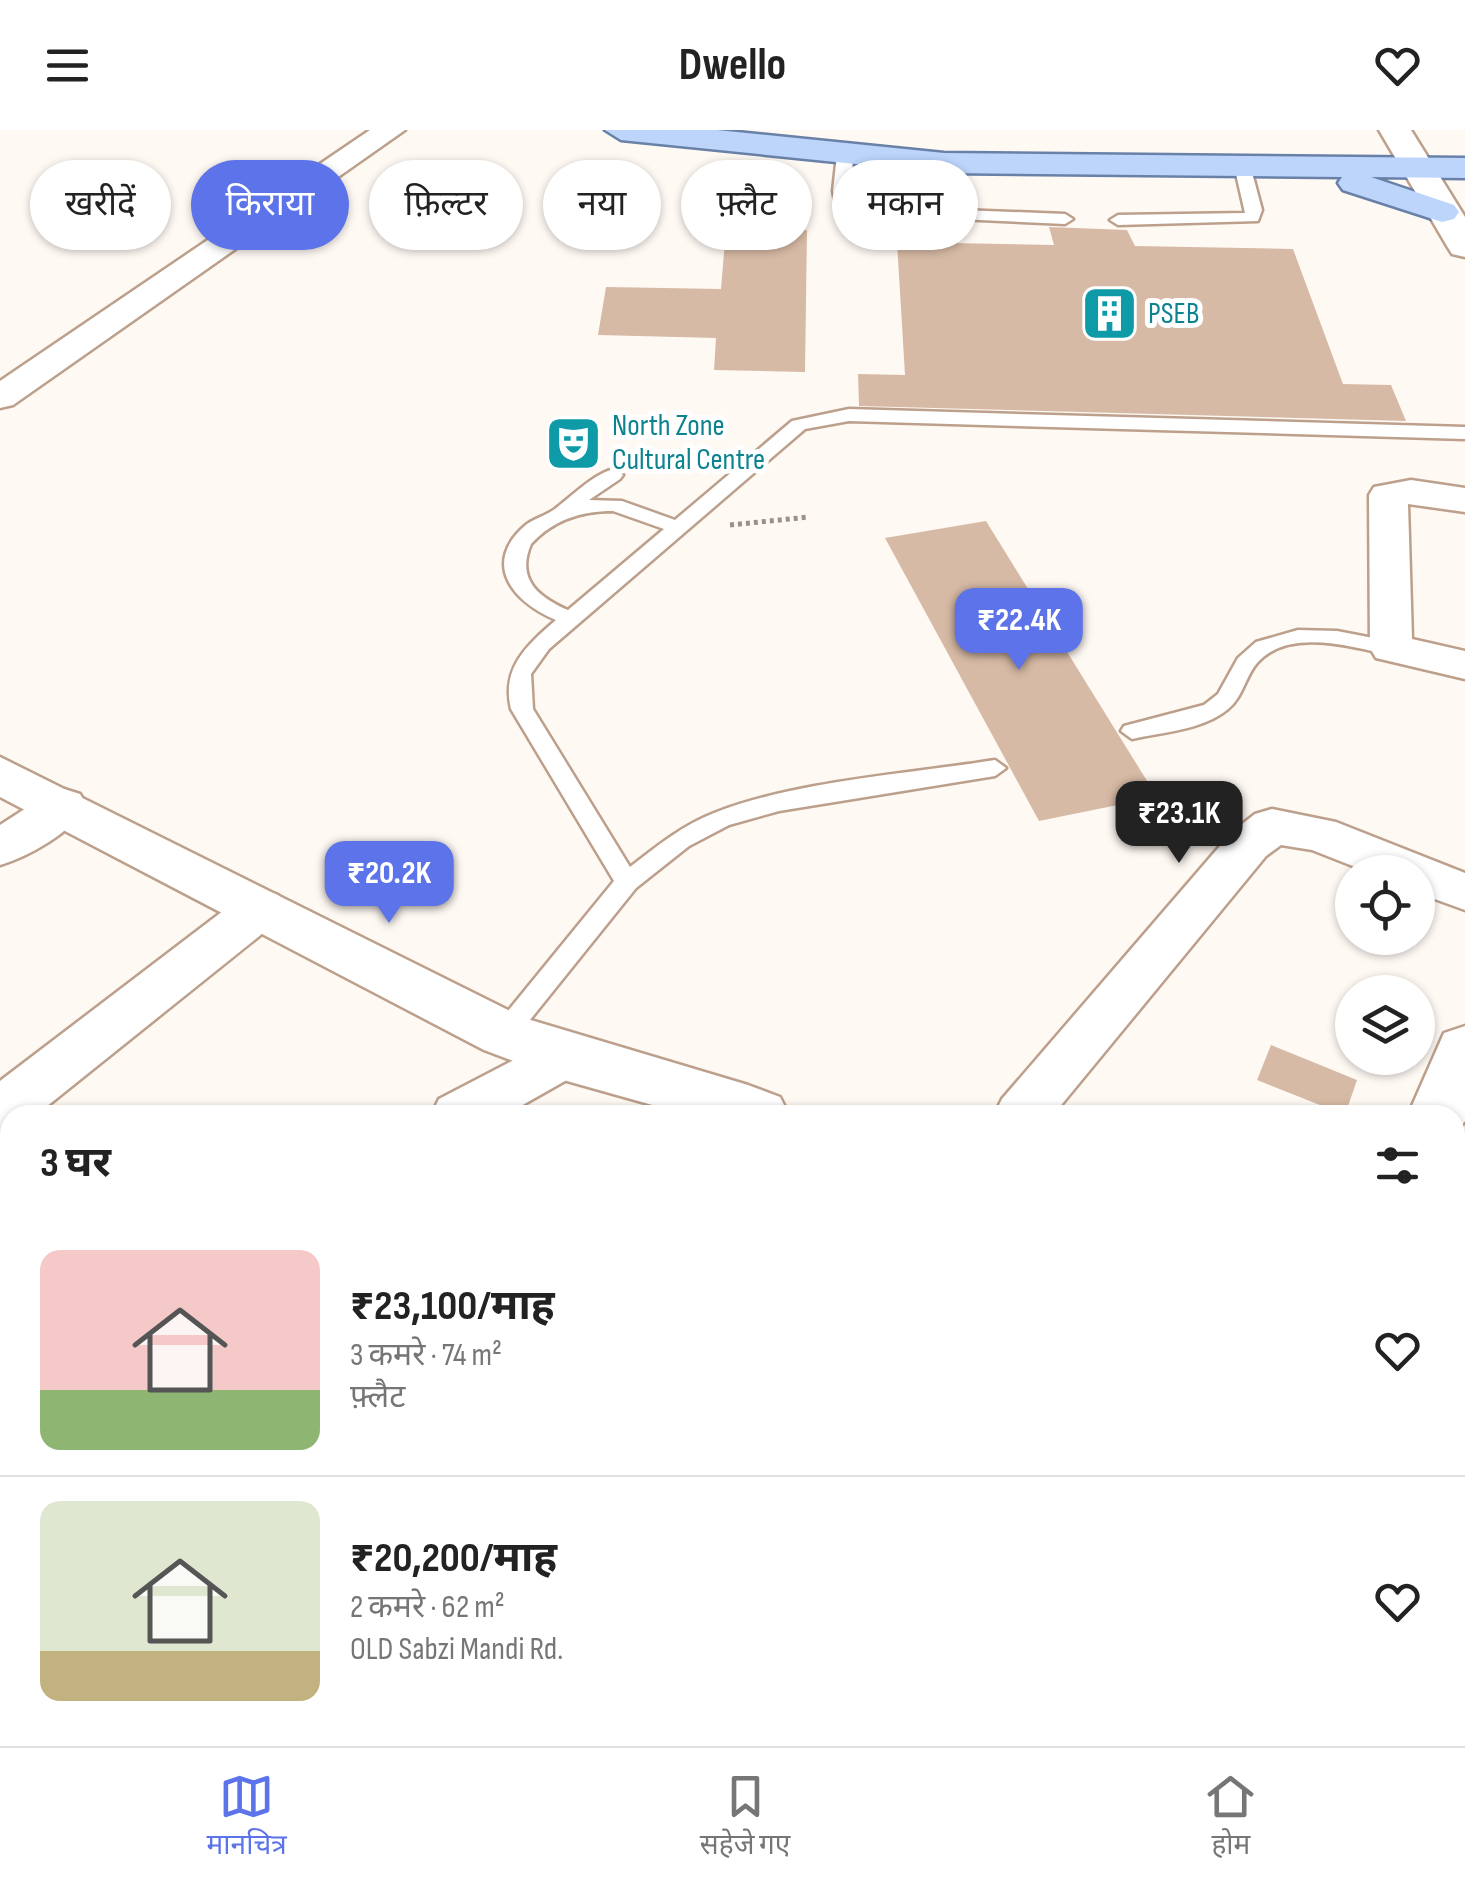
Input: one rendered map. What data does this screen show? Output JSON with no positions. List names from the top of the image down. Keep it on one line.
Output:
{"places":{"building":["PSEB"],"theatre":["North Zone Cultural Centre"]},"page":{"header":"Dwello","chip":["खरीदें","किराया","फ़िल्टर","नया","फ़्लैट","मकान"],"price":["₹22.4K","₹23.1K","₹20.2K"],"heading":"3 घर","list":[{"name":"₹23,100/माह","note":"3 कमरे · 74 m² · फ़्लैट"},{"name":"₹20,200/माह","note":"2 कमरे · 62 m² · OLD Sabzi Mandi Rd."}],"tabs":["मानचित्र","सहेजे गए","होम"]}}
